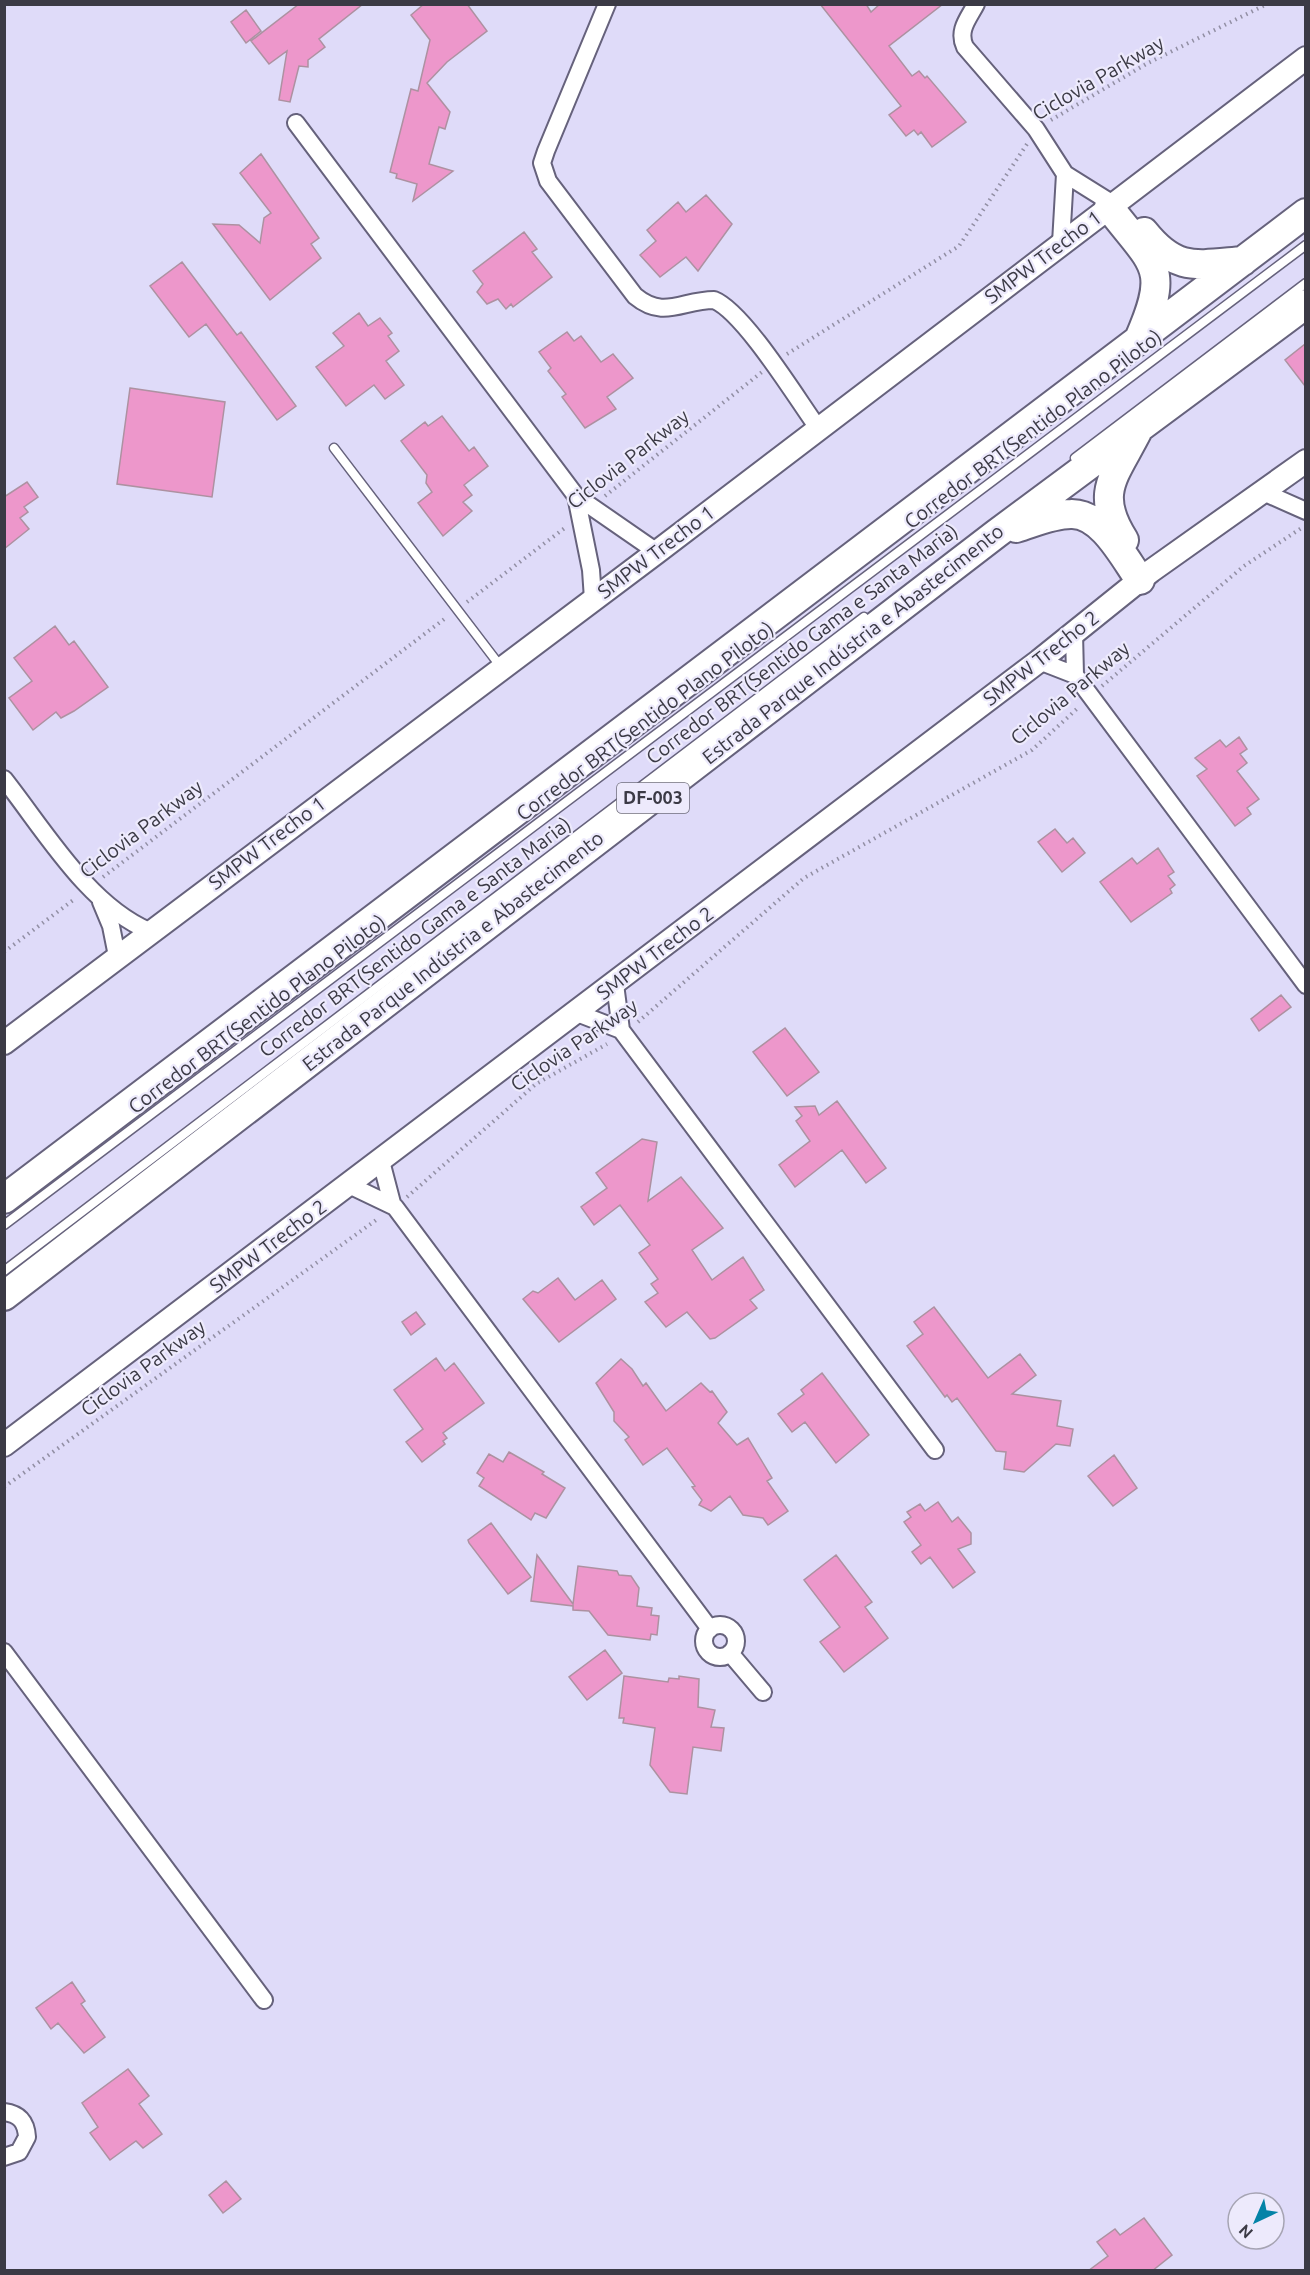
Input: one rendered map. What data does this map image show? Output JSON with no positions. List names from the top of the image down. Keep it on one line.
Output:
{"streets":{"highway":["Estrada Parque Indústria e Abastecimento","DF-003"],"street":["SMPW Trecho 1","SMPW Trecho 2"],"lane":["Corredor BRT(Sentido Plano Piloto)","Corredor BRT(Sentido Gama e Santa Maria)"],"path":["Ciclovia Parkway"]},"north":"bottom left"}
